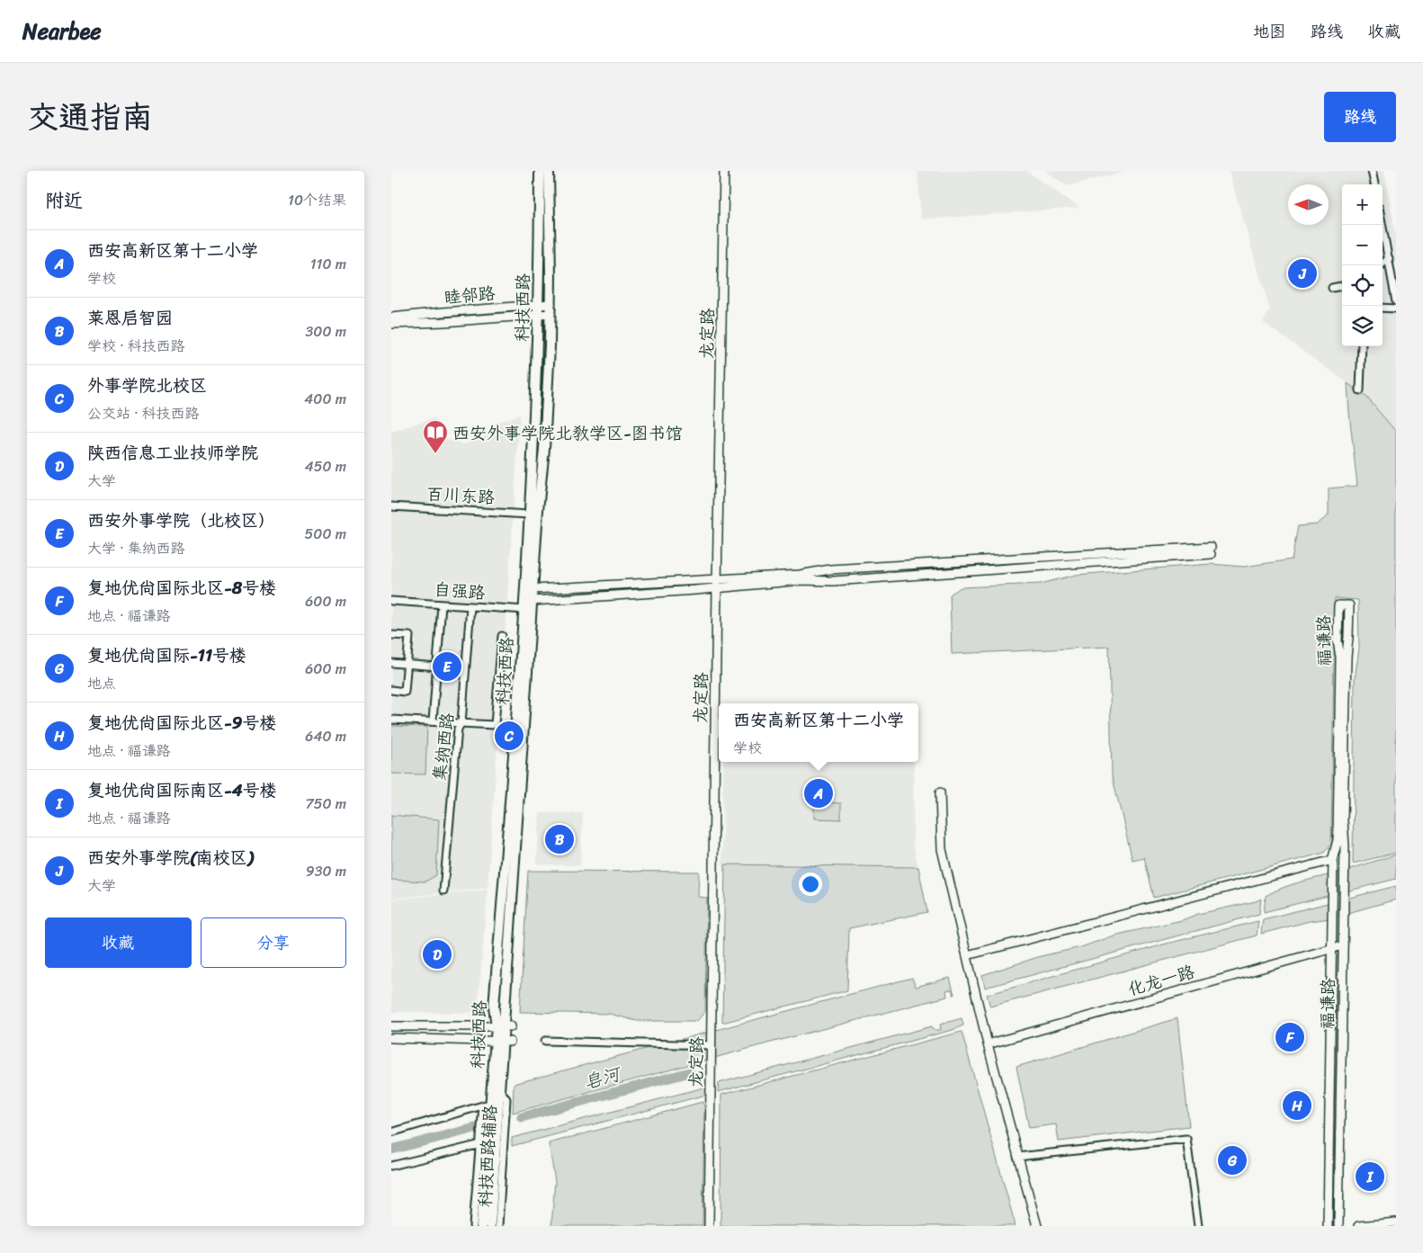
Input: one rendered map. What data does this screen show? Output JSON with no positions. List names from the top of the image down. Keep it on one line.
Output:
{"streets":{"main road":["科技西路"],"street":["睦邻路","龙定路","百川东路","自强路","福谦路","集纳西路","化龙一路","科技西路辅路"]},"crossings":[["睦邻路","科技西路"],["科技西路","百川东路"],["科技西路","自强路"],["科技西路","科技西路辅路"],["自强路","集纳西路"],["福谦路","化龙一路"]],"water":["皂河"],"places":{"library":["西安外事学院北教学区-图书馆"]},"north":"left","page":{"header":"Nearbee","nav":["地图","路线","收藏"],"title":"交通指南","buttons":["路线",["收藏","分享"]],"heading":["附近","10个结果"],"map_buttons":["+","−"],"list":[{"mark":"A","name":"西安高新区第十二小学","note":"学校","value":"110 m"},{"mark":"B","name":"莱恩启智园","note":"学校 · 科技西路","value":"300 m"},{"mark":"C","name":"外事学院北校区","note":"公交站 · 科技西路","value":"400 m"},{"mark":"D","name":"陕西信息工业技师学院","note":"大学","value":"450 m"},{"mark":"E","name":"西安外事学院（北校区）","note":"大学 · 集纳西路","value":"500 m"},{"mark":"F","name":"复地优尚国际北区-8号楼","note":"地点 · 福谦路","value":"600 m"},{"mark":"G","name":"复地优尚国际-11号楼","note":"地点","value":"600 m"},{"mark":"H","name":"复地优尚国际北区-9号楼","note":"地点 · 福谦路","value":"640 m"},{"mark":"I","name":"复地优尚国际南区-4号楼","note":"地点 · 福谦路","value":"750 m"},{"mark":"J","name":"西安外事学院(南校区)","note":"大学","value":"930 m"}],"pins":["J","E","C","A","B","D","F","H","G","I"],"popup":["西安高新区第十二小学","学校"]}}
